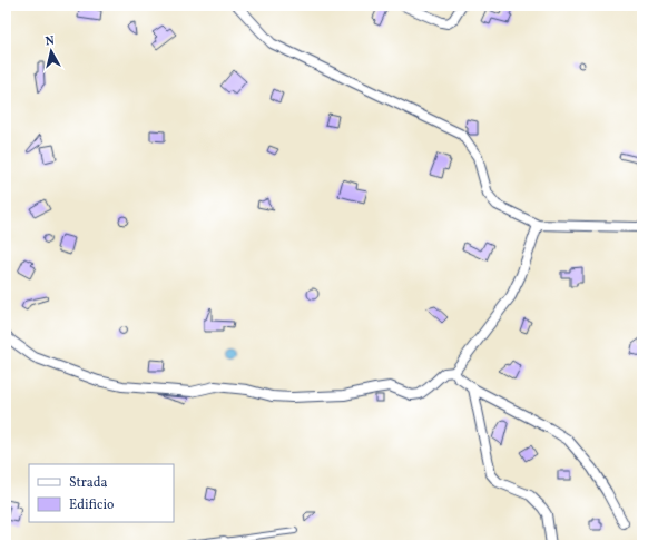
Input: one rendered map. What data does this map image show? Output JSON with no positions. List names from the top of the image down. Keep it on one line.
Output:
{"legend":["Strada","Edificio"],"north":"top"}
